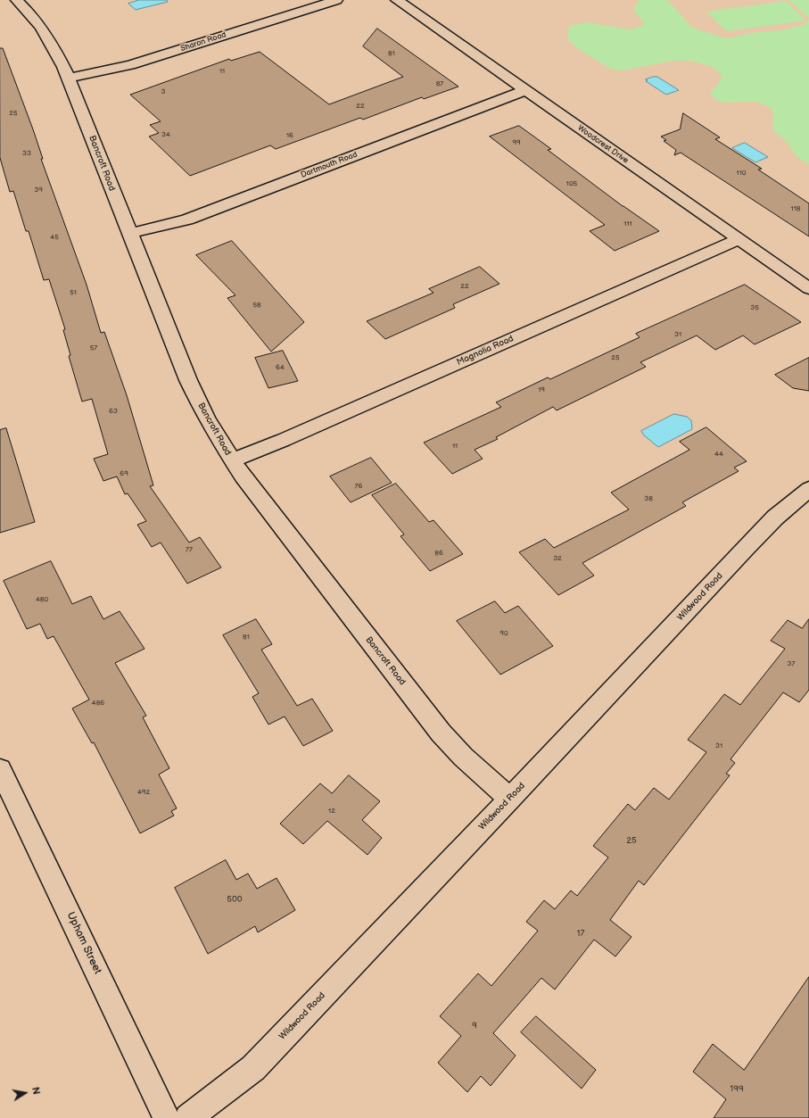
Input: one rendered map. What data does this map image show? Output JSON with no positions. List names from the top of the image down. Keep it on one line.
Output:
{"streets":{"street":["Sharon Road","Woodcrest Drive","Bancroft Road","Dartmouth Road","Magnolia Road","Wildwood Road","Upham Street"]},"crossings":[["Sharon Road","Bancroft Road"],["Woodcrest Drive","Dartmouth Road"],["Woodcrest Drive","Magnolia Road"],["Bancroft Road","Dartmouth Road"],["Bancroft Road","Magnolia Road"],["Bancroft Road","Wildwood Road"]],"house_numbers":["81","11","87","3","22","25","34","16","99","33","110","105","39","118","111","45","22","51","58","35","31","57","25","64","19","63","11","44","69","76","38","77","86","32","480","90","81","37","486","31","492","12","25","500","17","9","199"],"north":"right"}
